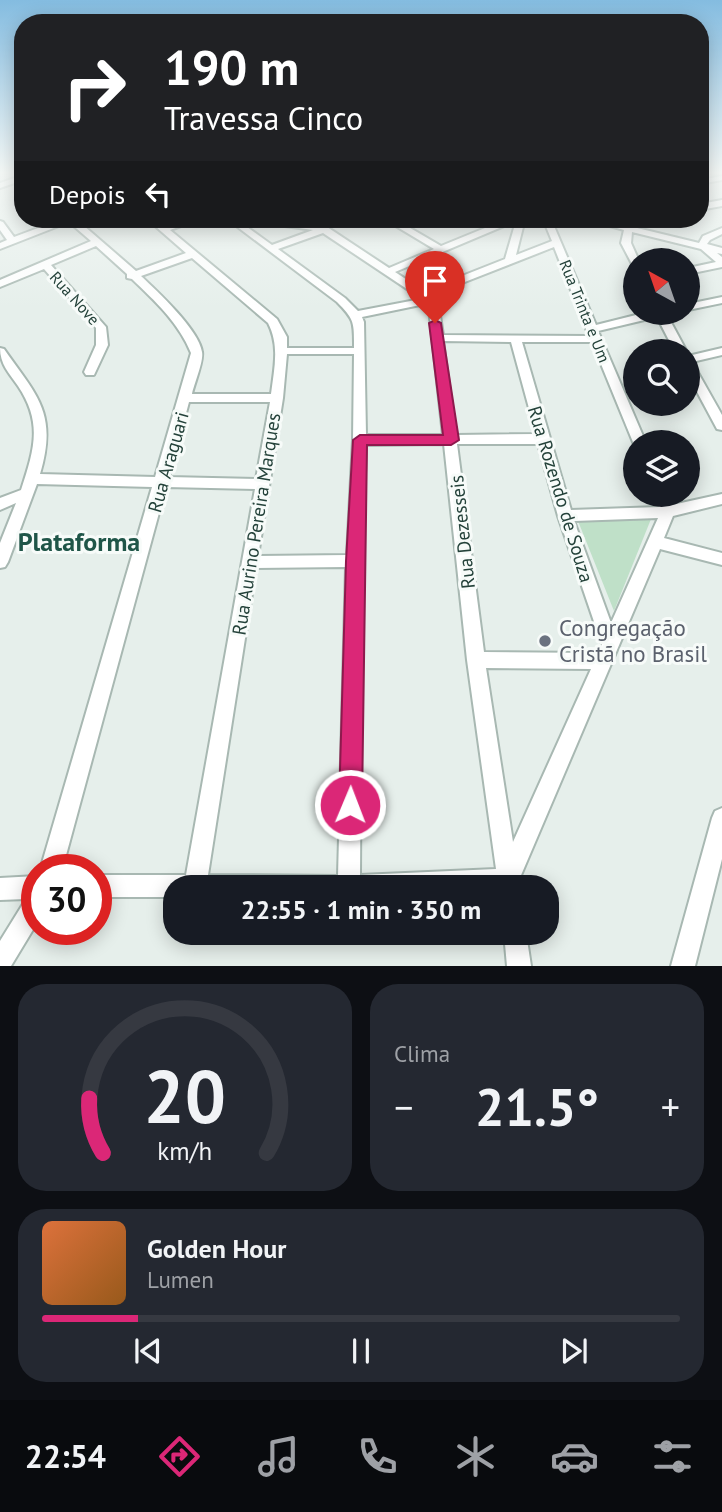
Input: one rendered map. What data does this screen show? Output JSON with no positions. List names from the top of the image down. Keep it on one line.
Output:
{"streets":{"street":["Rua Nove","Rua Trinta e Um","Rua Araguari","Rua Rozendo de Souza","Rua Aurino Pereira Marques","Rua Dezesseis"]},"districts":["Plataforma"],"places":["Congregação Cristã no Brasil"],"north":"top left","page":{"turn":["190 m","Travessa Cinco"],"then":"Depois","limit":"30","trip":"22:55 · 1 min · 350 m","tile":"Clima","heat":["−","21.5°","+"],"song":["Golden Hour","Lumen"],"tabs":"22:54","gauge":["20","km/h"]}}
